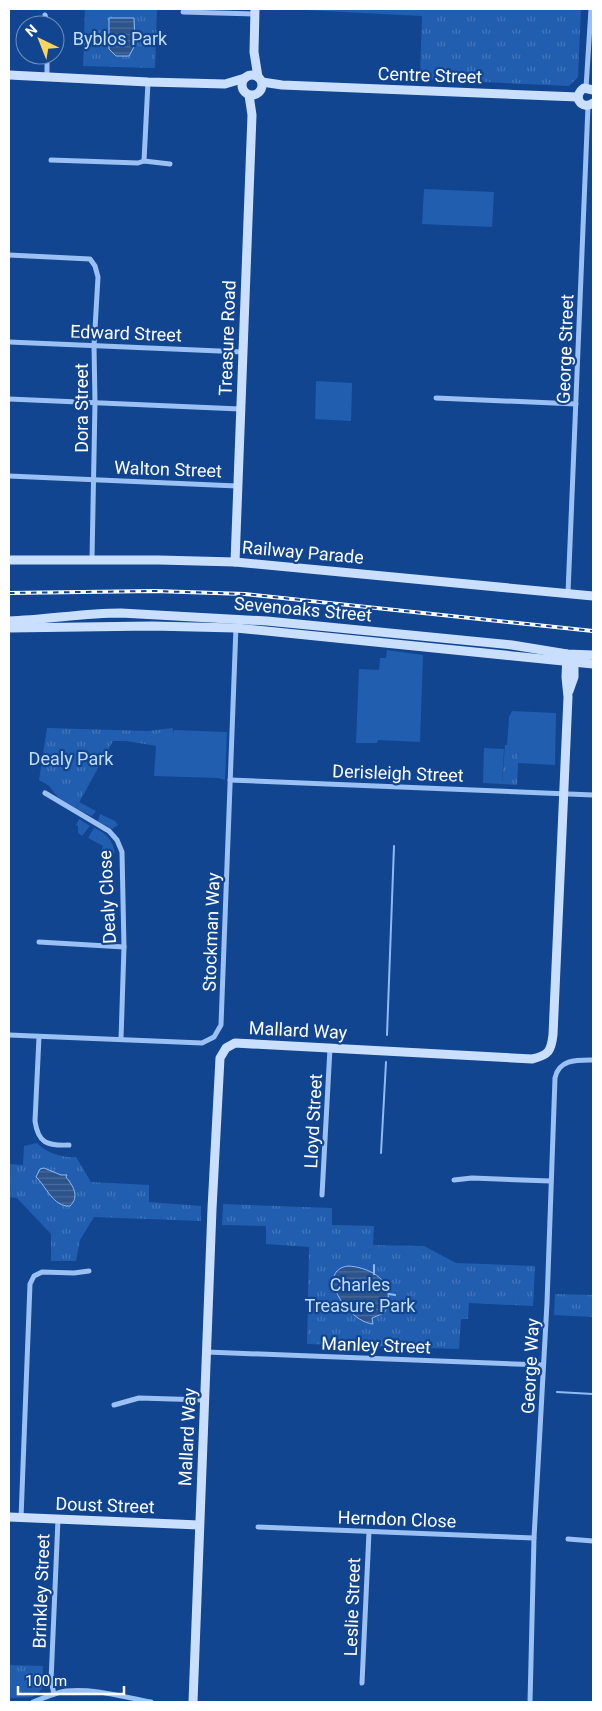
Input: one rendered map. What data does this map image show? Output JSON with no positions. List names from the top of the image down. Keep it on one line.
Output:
{"streets":{"street":["Centre Street","Edward Street","Treasure Road","George Street","Dora Street","Walton Street","Railway Parade","Sevenoaks Street","Derisleigh Street","Dealy Close","Stockman Way","Mallard Way","Lloyd Street","Manley Street","George Way","Doust Street","Herndon Close","Brinkley Street","Leslie Street"]},"crossings":[["Centre Street","Treasure Road"],["Edward Street","Treasure Road"],["Edward Street","Dora Street"],["Treasure Road","Walton Street"],["Treasure Road","Railway Parade"],["George Street","Railway Parade"],["Dora Street","Walton Street"],["Dora Street","Railway Parade"],["Sevenoaks Street","Stockman Way"],["Sevenoaks Street","Mallard Way"],["Derisleigh Street","Stockman Way"],["Derisleigh Street","Mallard Way"],["Dealy Close","Stockman Way"],["Mallard Way","Lloyd Street"],["Mallard Way","Manley Street"],["Mallard Way","Doust Street"],["Manley Street","George Way"],["George Way","Herndon Close"],["Doust Street","Brinkley Street"],["Herndon Close","Leslie Street"]],"parks":["Byblos Park","Dealy Park","Charles Treasure Park"],"scale_bar":"100 m","north":"top left"}
